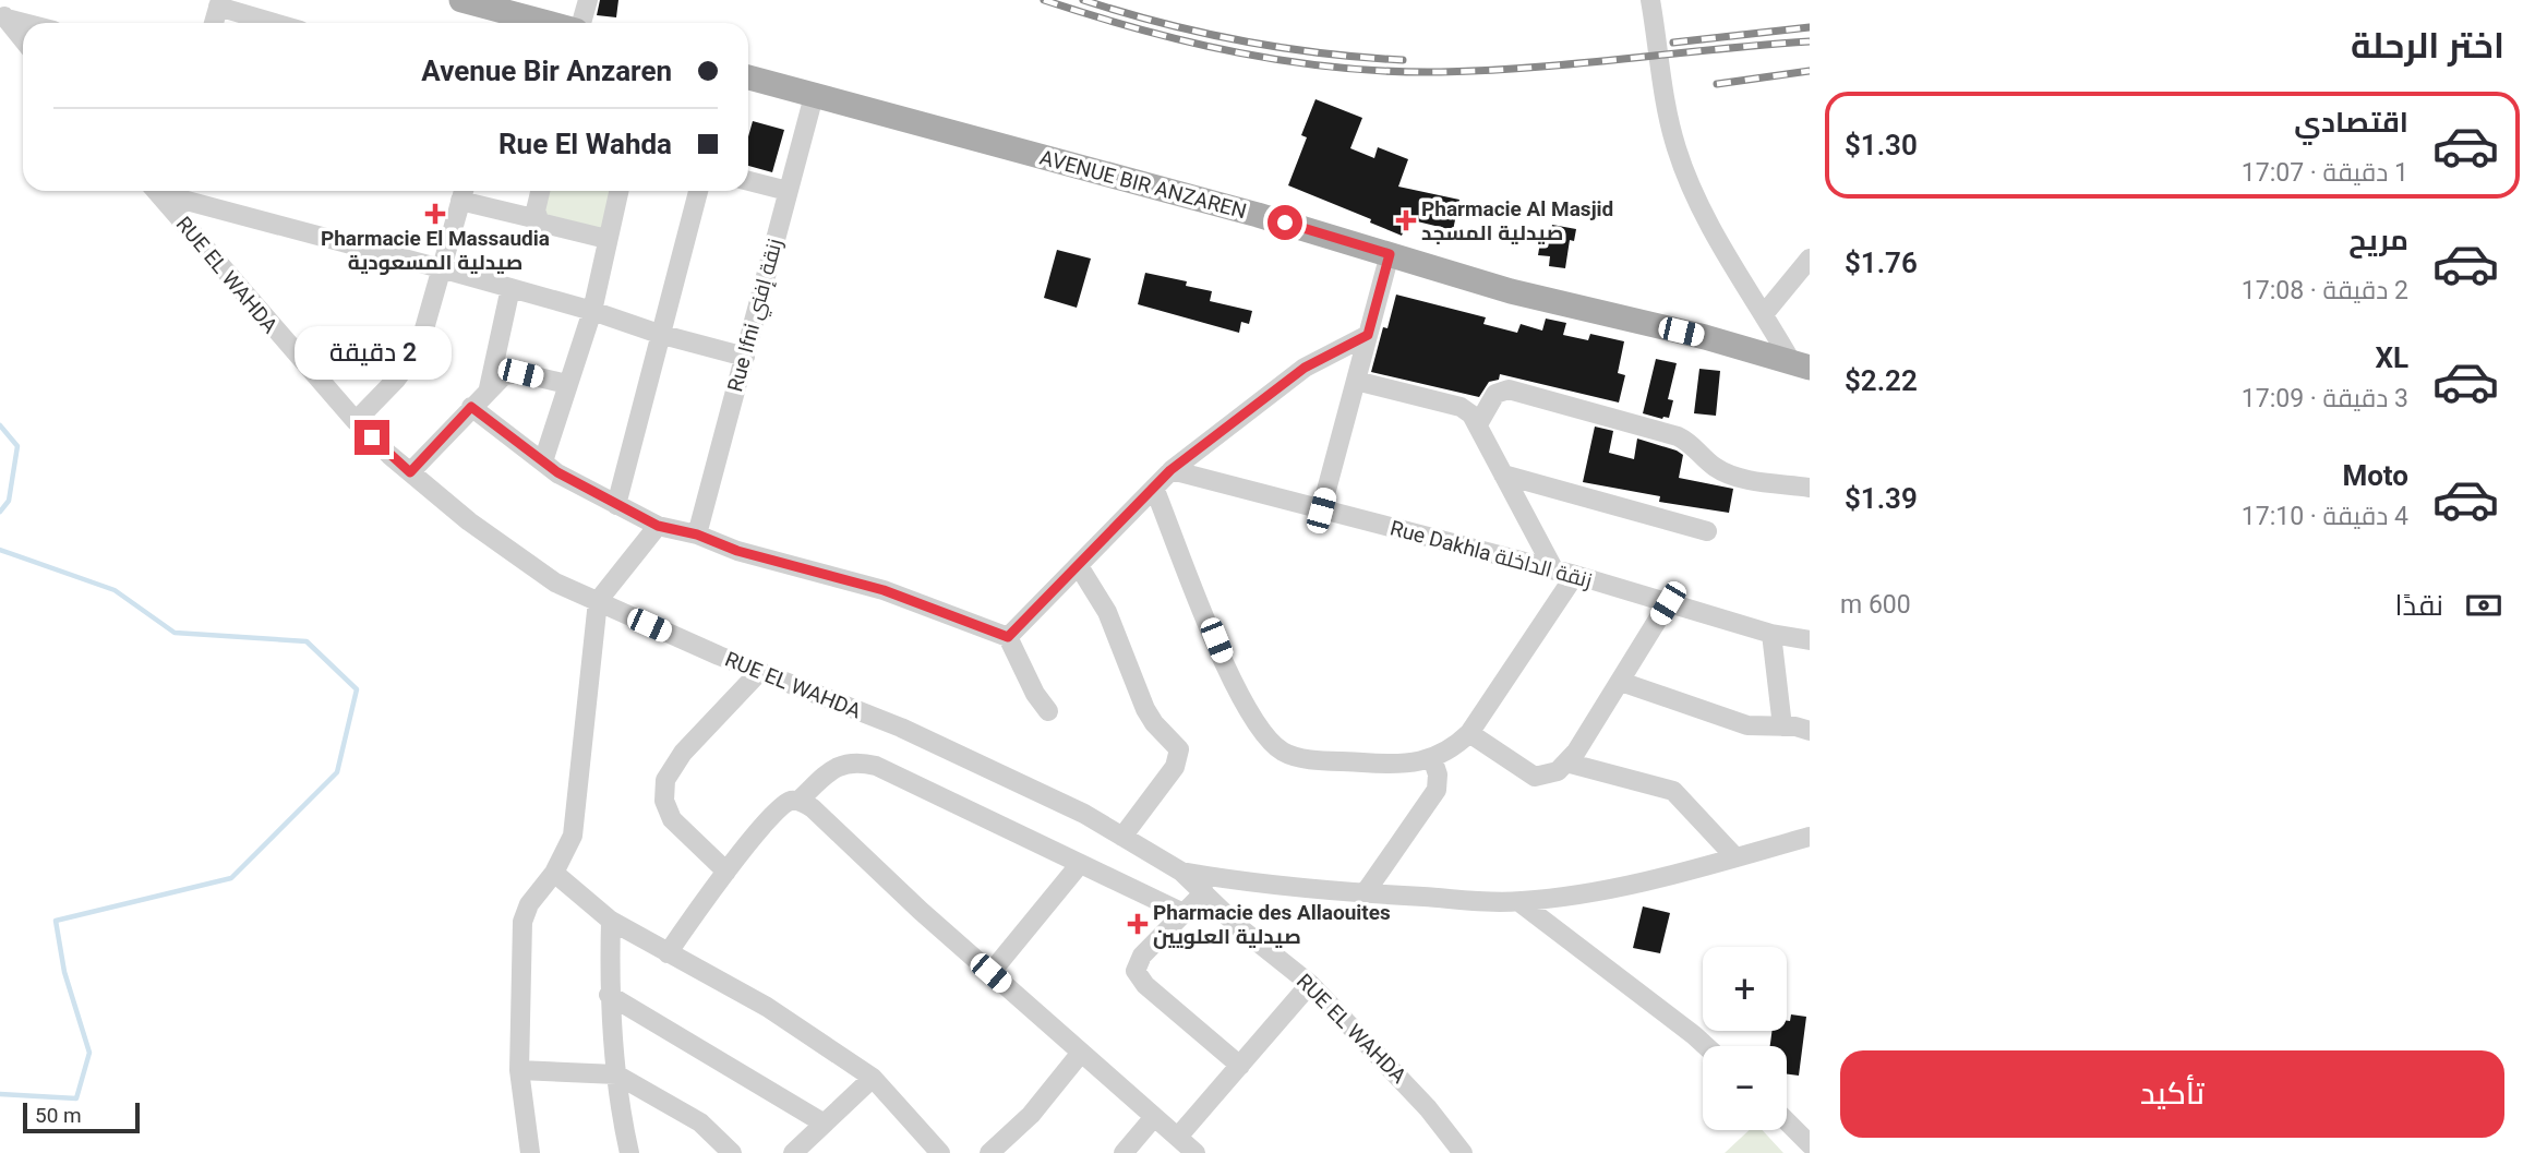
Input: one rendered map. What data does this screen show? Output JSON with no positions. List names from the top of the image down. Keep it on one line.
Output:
{"streets":{"main road":["AVENUE BIR ANZAREN"],"street":["RUE EL WAHDA","Rue Ifni زنقة إفني","Rue Dakhla زنقة الداخلة"]},"crossings":[["AVENUE BIR ANZAREN","Rue Ifni زنقة إفني"]],"places":{"health":["Pharmacie El Massaudia صيدلية المسعودية","Pharmacie Al Masjid صيدلية المسجد","Pharmacie des Allaouites صيدلية العلويين"]},"scale_bar":"50 m","page":{"heading":"اختر الرحلة","banner":["Avenue Bir Anzaren","Rue El Wahda"],"list":[{"name":"اقتصادي","note":"1 دقيقة · 17:07","value":"$1.30"},{"name":"مريح","note":"2 دقيقة · 17:08","value":"$1.76"},{"name":"XL","note":"3 دقيقة · 17:09","value":"$2.22"},{"name":"Moto","note":"4 دقيقة · 17:10","value":"$1.39"}],"bubble":"2 دقيقة","pay":["نقدًا","600 m"],"map_buttons":["+","−"],"buttons":"تأكيد","scale":"50 m"}}
